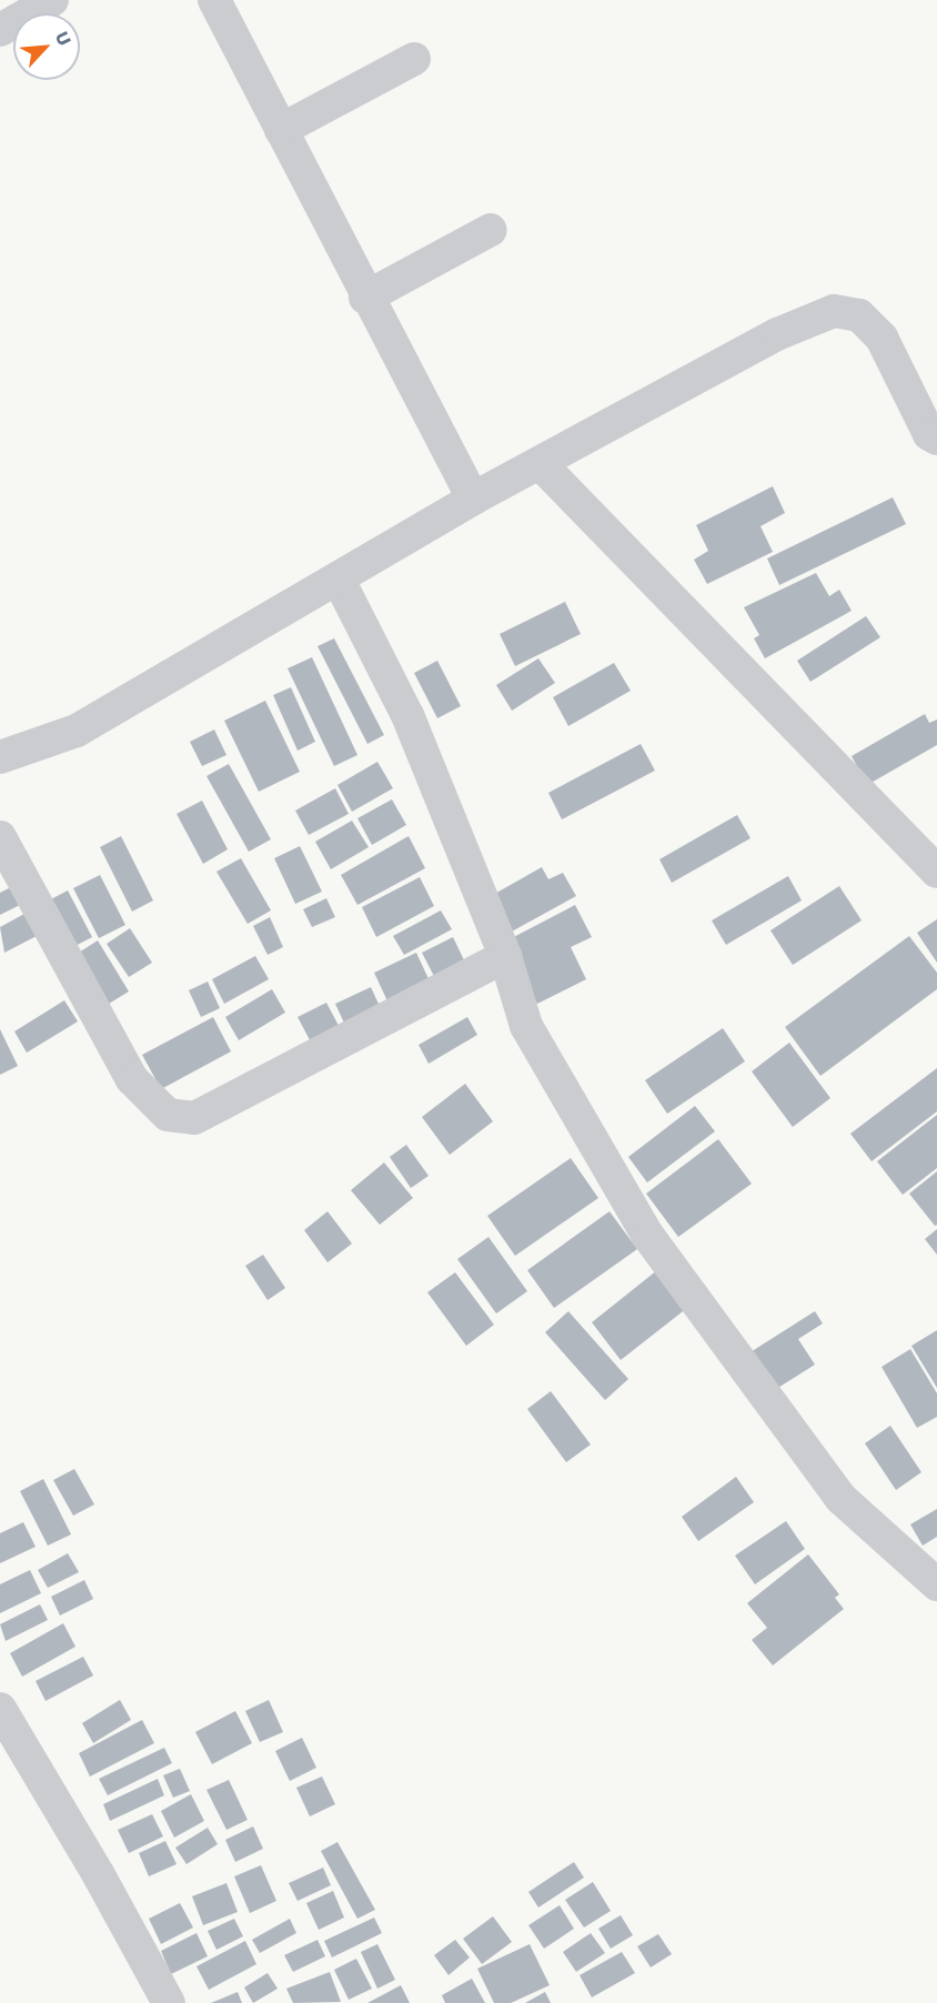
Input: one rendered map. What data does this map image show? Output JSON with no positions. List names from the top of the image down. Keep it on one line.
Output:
{"north":"top right"}
